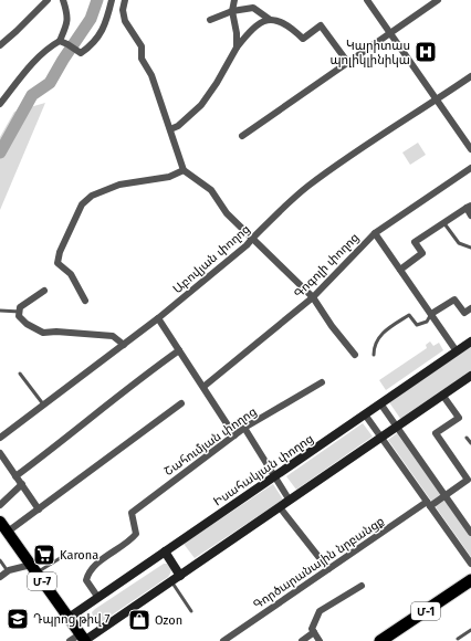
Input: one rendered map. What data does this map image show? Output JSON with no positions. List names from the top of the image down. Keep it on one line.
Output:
{"streets":{"highway":["Մ-1"],"main road":["Մ-7"],"street":["Աբովյան փողոց","Գոգոլի փողոց","Շահումյան փողոց","Իսահակյան փողոց","Գործարանային նրբանցք"]},"crossings":[["Շահումյան փողոց","Իսահակյան փողոց"],["Իսահակյան փողոց","Մ-7"]],"places":{"hospital":["Կարիտաս պոլիկլինիկա"],"supermarket":["Karona"],"school or university":["Դպրոց թիվ 7"],"shop":["Ozon"]}}
